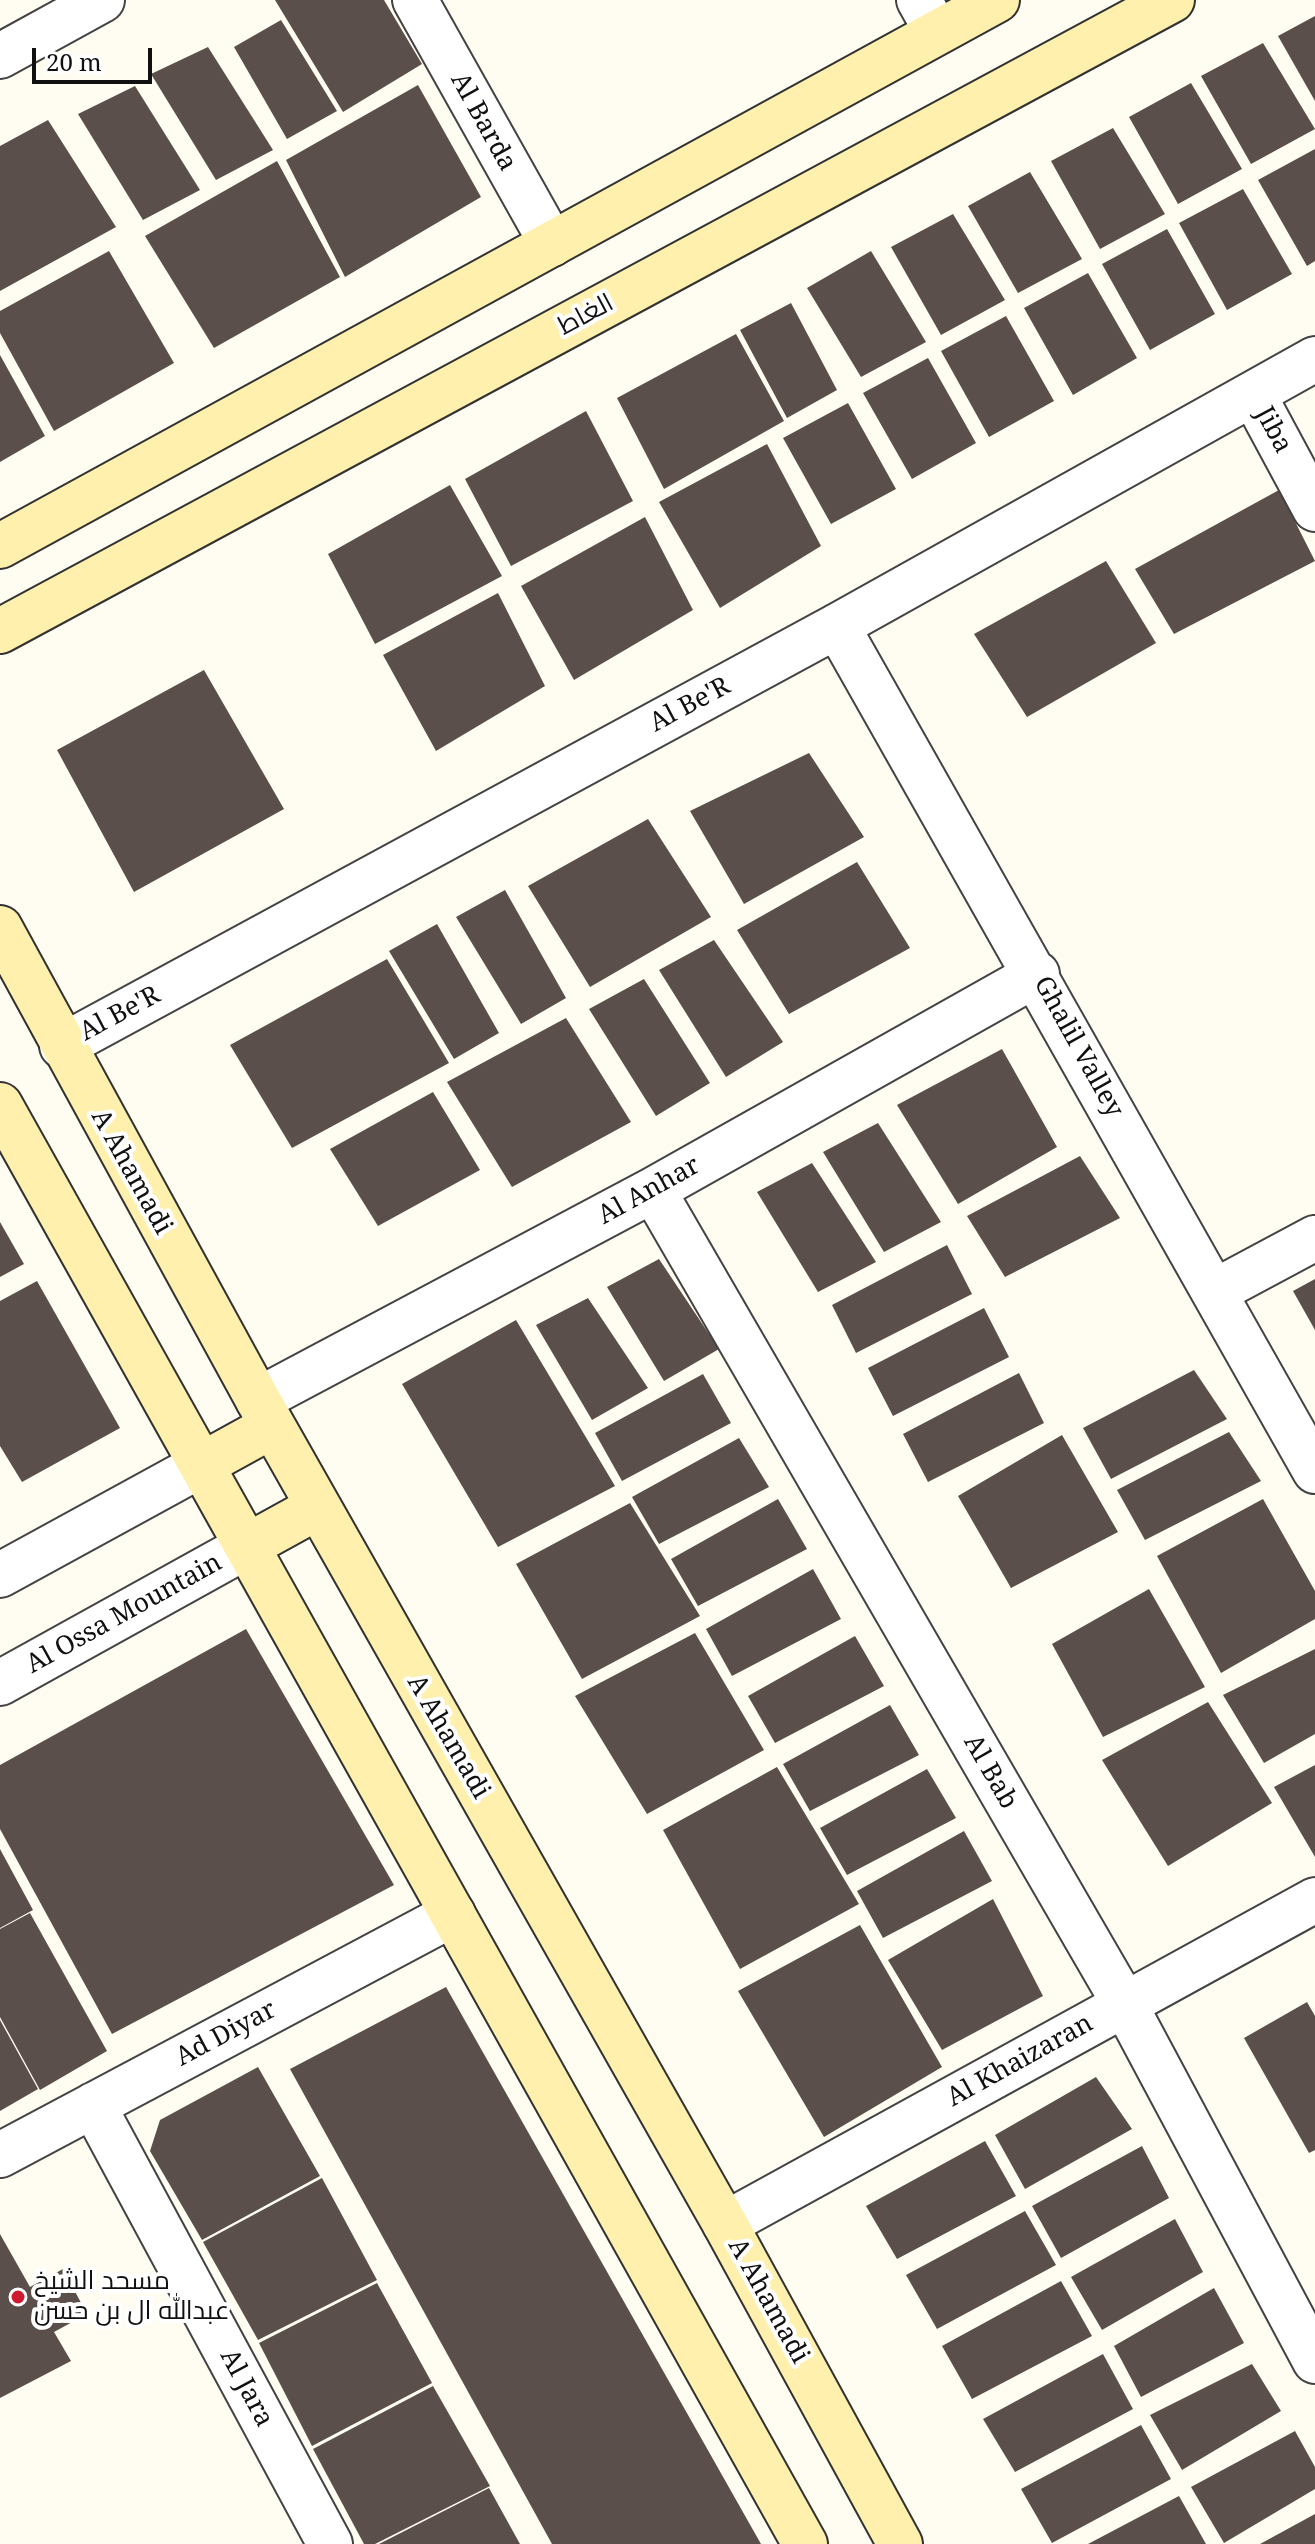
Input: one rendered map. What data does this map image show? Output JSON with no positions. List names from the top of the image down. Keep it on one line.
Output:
{"streets":{"street":["Al Barda","الغاط","Jiba","Al Be'R","Ghalil Valley","A Ahamadi","Al Anhar","Al Ossa Mountain","Al Bab","Ad Diyar","Al Khaizaran","Al Jara"]},"crossings":[["Jiba","Al Be'R"],["Al Be'R","Ghalil Valley"],["Al Be'R","A Ahamadi"],["Ghalil Valley","Al Anhar"],["A Ahamadi","Al Anhar"],["A Ahamadi","Al Khaizaran"],["Al Anhar","Al Bab"],["Al Bab","Al Khaizaran"],["Ad Diyar","Al Jara"]],"places":["مسحد الشيخ عبدالله ال بن حسن"],"scale_bar":"20 m"}
